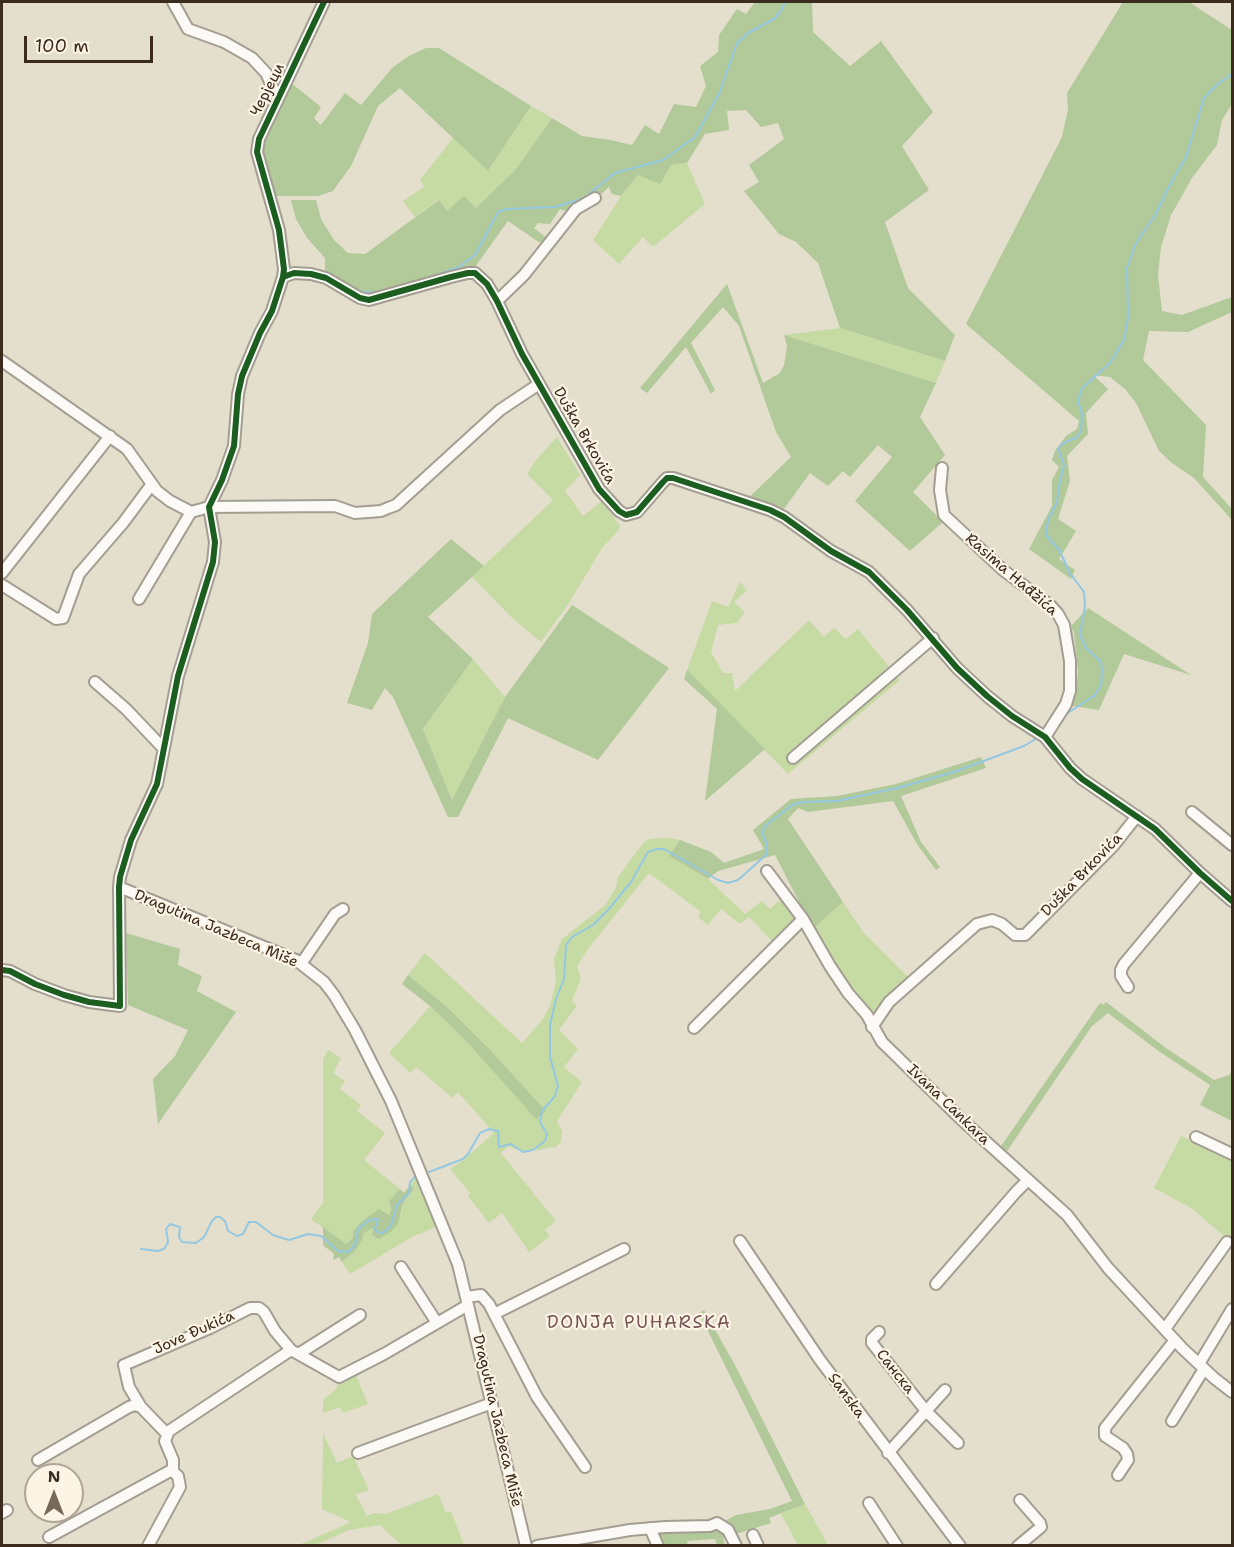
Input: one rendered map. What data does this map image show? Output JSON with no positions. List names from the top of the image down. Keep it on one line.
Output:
{"streets":{"street":["Черјеци","Duška Brkovića","Rasima Hađžića","Dragutina Jazbeca Miše","Ivana Cankara","Jove Đukića","Санска","Sanska"]},"crossings":[["Черјеци","Duška Brkovića"],["Duška Brkovića","Rasima Hađžića"],["Duška Brkovića","Dragutina Jazbeca Miše"],["Duška Brkovića","Ivana Cankara"],["Dragutina Jazbeca Miše","Jove Đukića"]],"districts":["DONJA PUHARSKA"],"scale_bar":"100 m","north":"top"}
